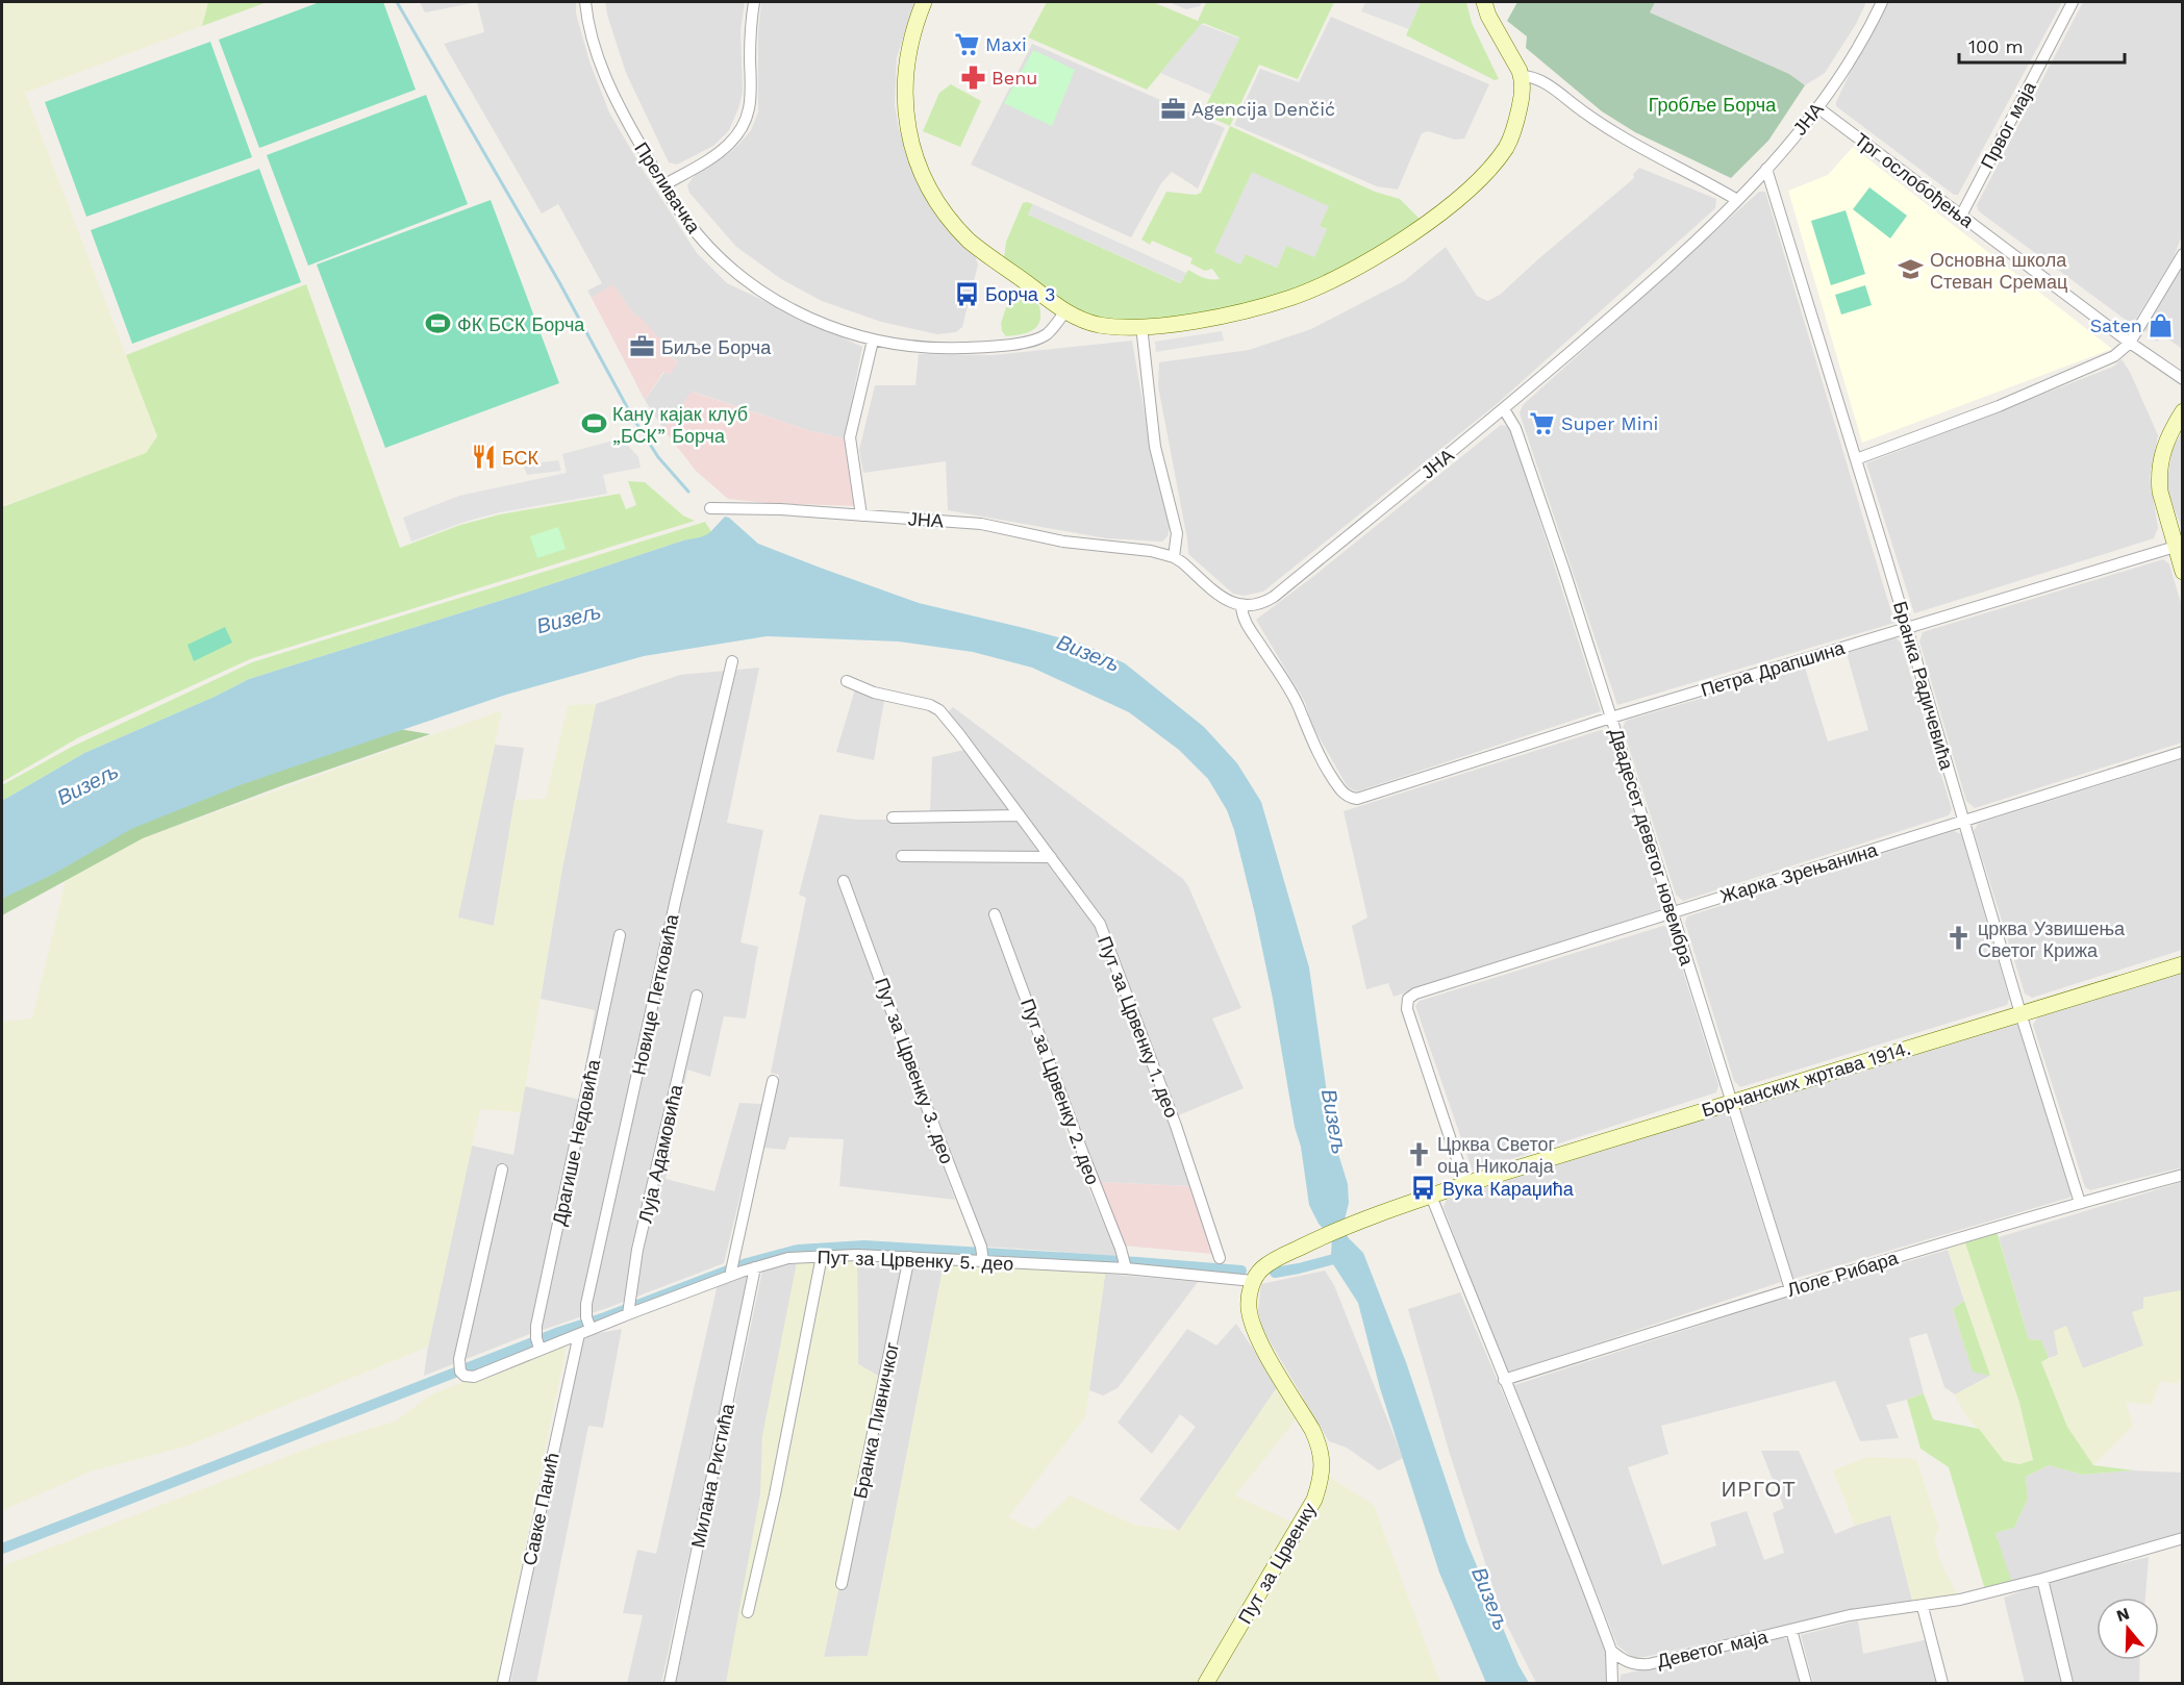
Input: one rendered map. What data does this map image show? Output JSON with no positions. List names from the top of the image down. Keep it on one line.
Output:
{"streets":{"street":["ЈНА","Првог маја","Трг ослобођења","Преливачка","Петра Драпшина","Бранка Радичевића","Двадесет деветог новембра","Жарка Зрењанина","Новице Петковића","Пут за Црвенку 1. део","Пут за Црвенку 3. део","Борчанских жртава 1914.","Пут за Црвенку 2. део","Драгише Недовића","Луја Адамовића","Пут за Црвенку 5. део","Лоле Рибара","Бранка Пивничког","Милана Ристића","Савке Панић","Пут за Црвенку","Деветог маја"]},"crossings":[["ЈНА","Трг ослобођења"],["ЈНА","Петра Драпшина"],["ЈНА","Бранка Радичевића"],["ЈНА","Двадесет деветог новембра"],["Првог маја","Трг ослобођења"],["Петра Драпшина","Бранка Радичевића"],["Петра Драпшина","Двадесет деветог новембра"],["Бранка Радичевића","Жарка Зрењанина"],["Бранка Радичевића","Борчанских жртава 1914."],["Бранка Радичевића","Лоле Рибара"],["Двадесет деветог новембра","Жарка Зрењанина"],["Двадесет деветог новембра","Борчанских жртава 1914."],["Двадесет деветог новембра","Лоле Рибара"],["Жарка Зрењанина","Борчанских жртава 1914."],["Новице Петковића","Пут за Црвенку 5. део"],["Пут за Црвенку 3. део","Пут за Црвенку 5. део"],["Борчанских жртава 1914.","Пут за Црвенку 5. део"],["Борчанских жртава 1914.","Пут за Црвенку"],["Пут за Црвенку 2. део","Пут за Црвенку 5. део"],["Драгише Недовића","Пут за Црвенку 5. део"],["Луја Адамовића","Пут за Црвенку 5. део"],["Пут за Црвенку 5. део","Бранка Пивничког"],["Пут за Црвенку 5. део","Милана Ристића"],["Пут за Црвенку 5. део","Савке Панић"],["Пут за Црвенку 5. део","Пут за Црвенку"]],"districts":["ИРГОТ"],"water":["Визељ"],"parks":["Гробље Борча"],"places":{"supermarket":["Maxi","Super Mini"],"pharmacy":["Benu"],"office":["Agencija Denčić","Биље Борча"],"school or university":["Основна школа Стеван Сремац"],"bus stop":["Борча 3","Вука Караџића"],"sports":["ФК БСК Борча","Кану кајак клуб „БСК” Борча"],"shop":["Saten"],"restaurant":["БСК"],"church":["црква Узвишења Светог Крижа","Црква Светог оца Николаја"]},"scale_bar":"100 m","north":"top"}
